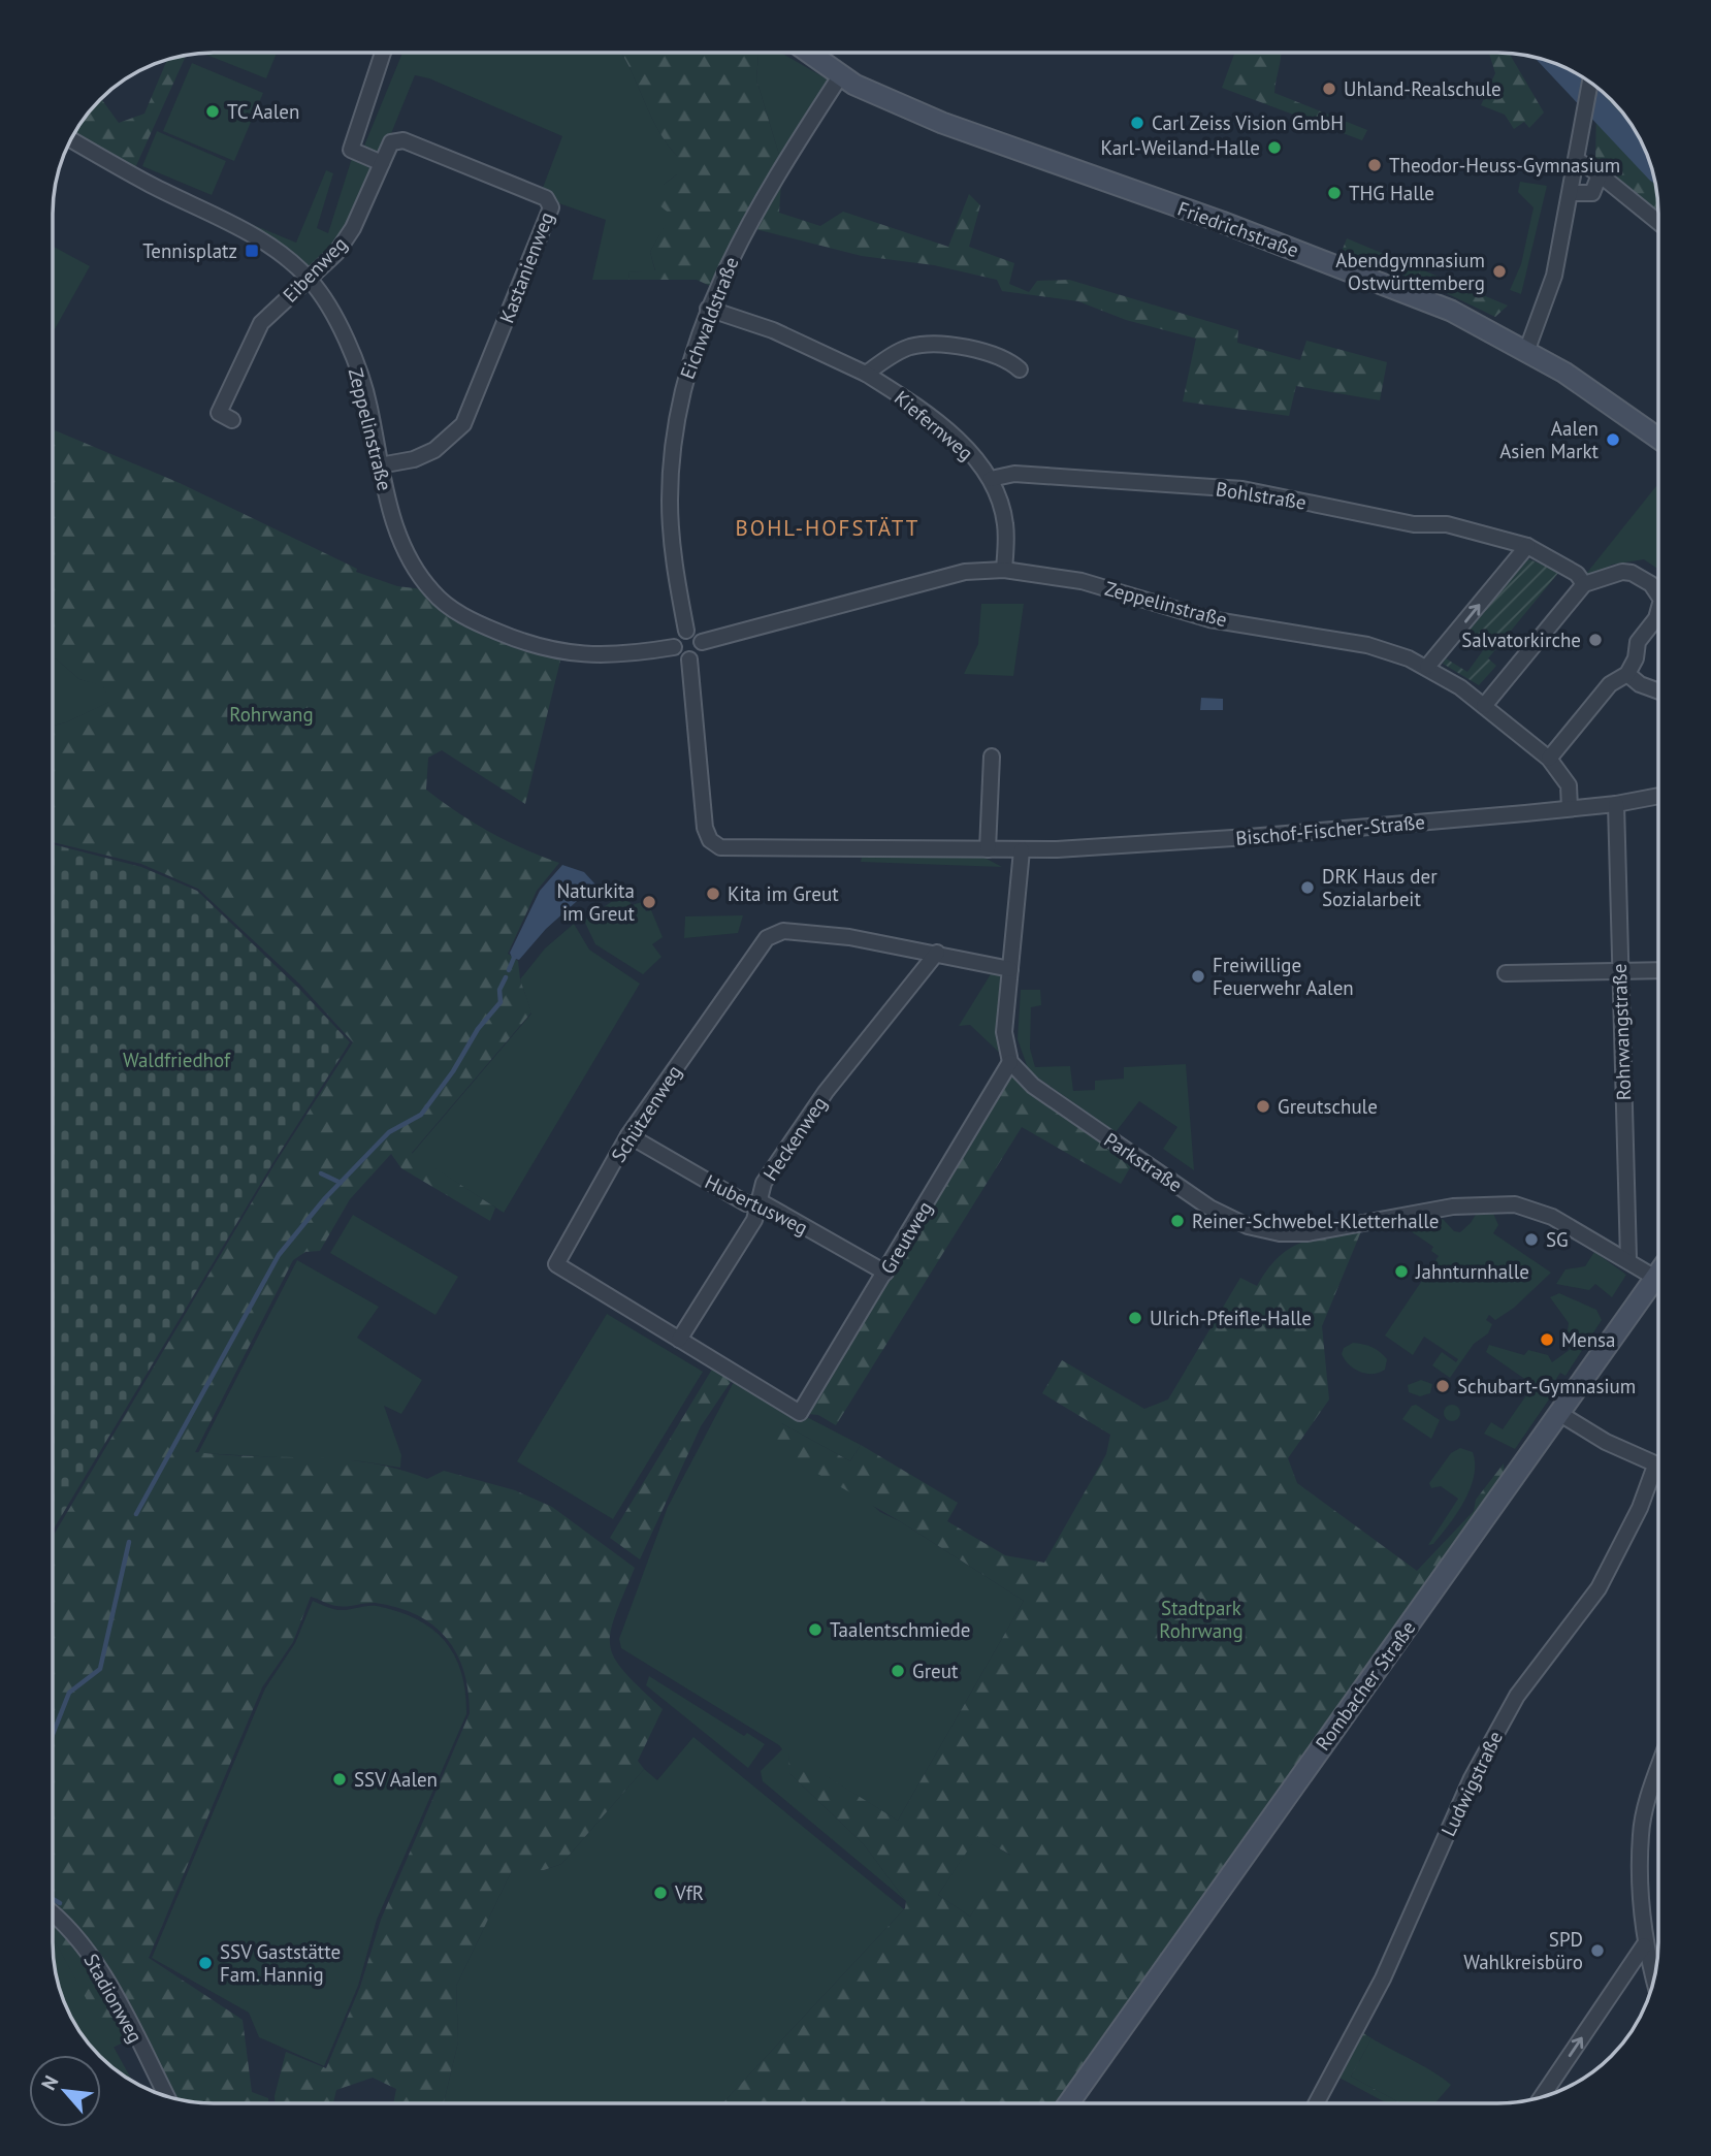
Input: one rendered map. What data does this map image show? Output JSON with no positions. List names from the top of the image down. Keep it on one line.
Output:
{"streets":{"main road":["Friedrichstraße","Rombacher Straße"],"street":["Kastanienweg","Eibenweg","Eichwaldstraße","Kiefernweg","Zeppelinstraße","Bohlstraße","Bischof-Fischer-Straße","Rohrwangstraße","Schützenweg","Heckenweg","Parkstraße","Hubertusweg","Greutweg","Ludwigstraße","Stadionweg"]},"crossings":[["Friedrichstraße","Eichwaldstraße"],["Kastanienweg","Eibenweg"],["Kastanienweg","Zeppelinstraße"],["Eibenweg","Zeppelinstraße"],["Eichwaldstraße","Kiefernweg"],["Eichwaldstraße","Zeppelinstraße"],["Eichwaldstraße","Bischof-Fischer-Straße"],["Kiefernweg","Zeppelinstraße"],["Kiefernweg","Bohlstraße"],["Zeppelinstraße","Bischof-Fischer-Straße"],["Bischof-Fischer-Straße","Rohrwangstraße"],["Rohrwangstraße","Parkstraße"],["Schützenweg","Heckenweg"],["Schützenweg","Hubertusweg"],["Schützenweg","Greutweg"],["Heckenweg","Hubertusweg"],["Parkstraße","Greutweg"],["Parkstraße","Rombacher Straße"],["Hubertusweg","Greutweg"]],"districts":["BOHL-HOFSTÄTT"],"parks":["Rohrwang","Waldfriedhof","Stadtpark Rohrwang"],"places":{"other":["Uhland-Realschule","TC Aalen","Carl Zeiss Vision GmbH","Karl-Weiland-Halle","Theodor-Heuss-Gymnasium","THG Halle","Abendgymnasium Ostwürttemberg","Aalen Asien Markt","Salvatorkirche","DRK Haus der Sozialarbeit","Kita im Greut","Naturkita im Greut","Freiwillige Feuerwehr Aalen","Greutschule","Reiner-Schwebel-Kletterhalle","SG","Jahnturnhalle","Ulrich-Pfeifle-Halle","Mensa","Schubart-Gymnasium","Taalentschmiede","Greut","SSV Aalen","VfR","SPD Wahlkreisbüro","SSV Gaststätte Fam. Hannig"],"transit":["Tennisplatz"]},"north":"top left"}
